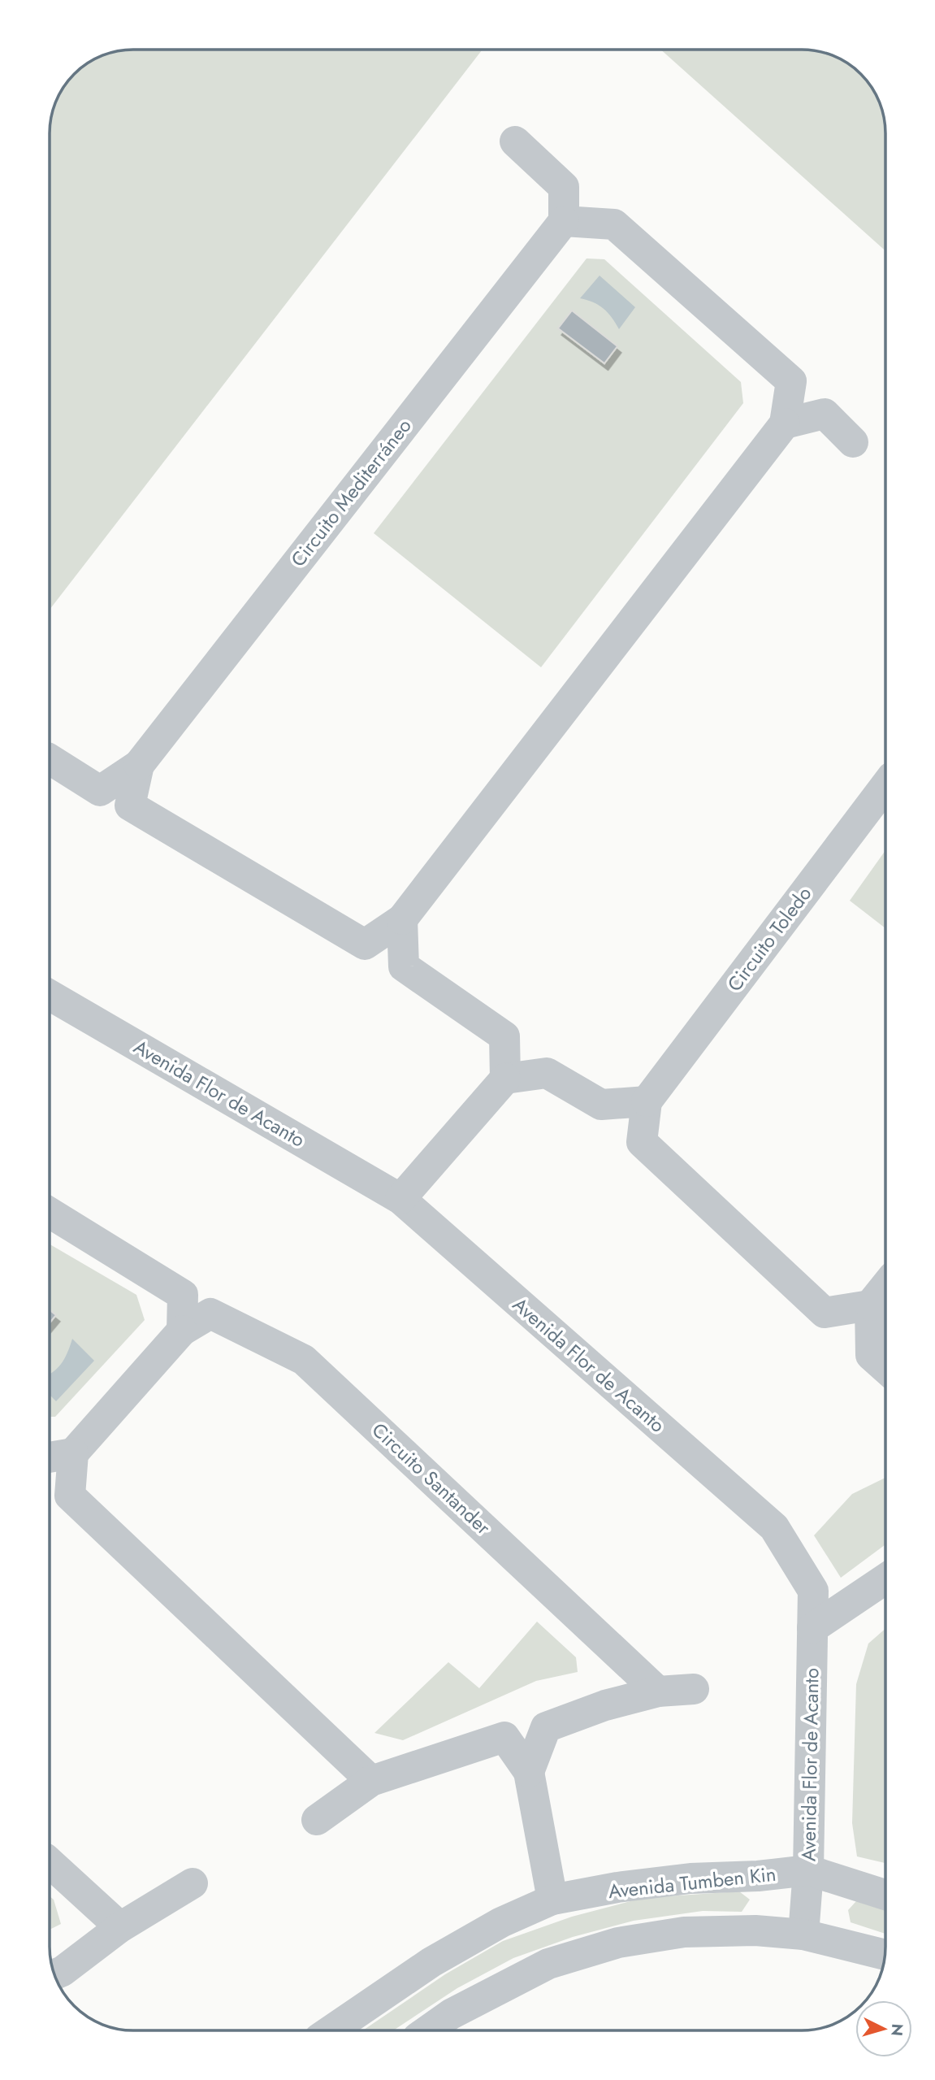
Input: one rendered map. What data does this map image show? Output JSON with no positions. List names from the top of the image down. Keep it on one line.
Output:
{"streets":{"street":["Circuito Mediterráneo","Circuito Toledo","Avenida Flor de Acanto","Circuito Santander","Avenida Tumben Kin"]},"crossings":[["Avenida Flor de Acanto","Avenida Tumben Kin"]],"north":"right"}
